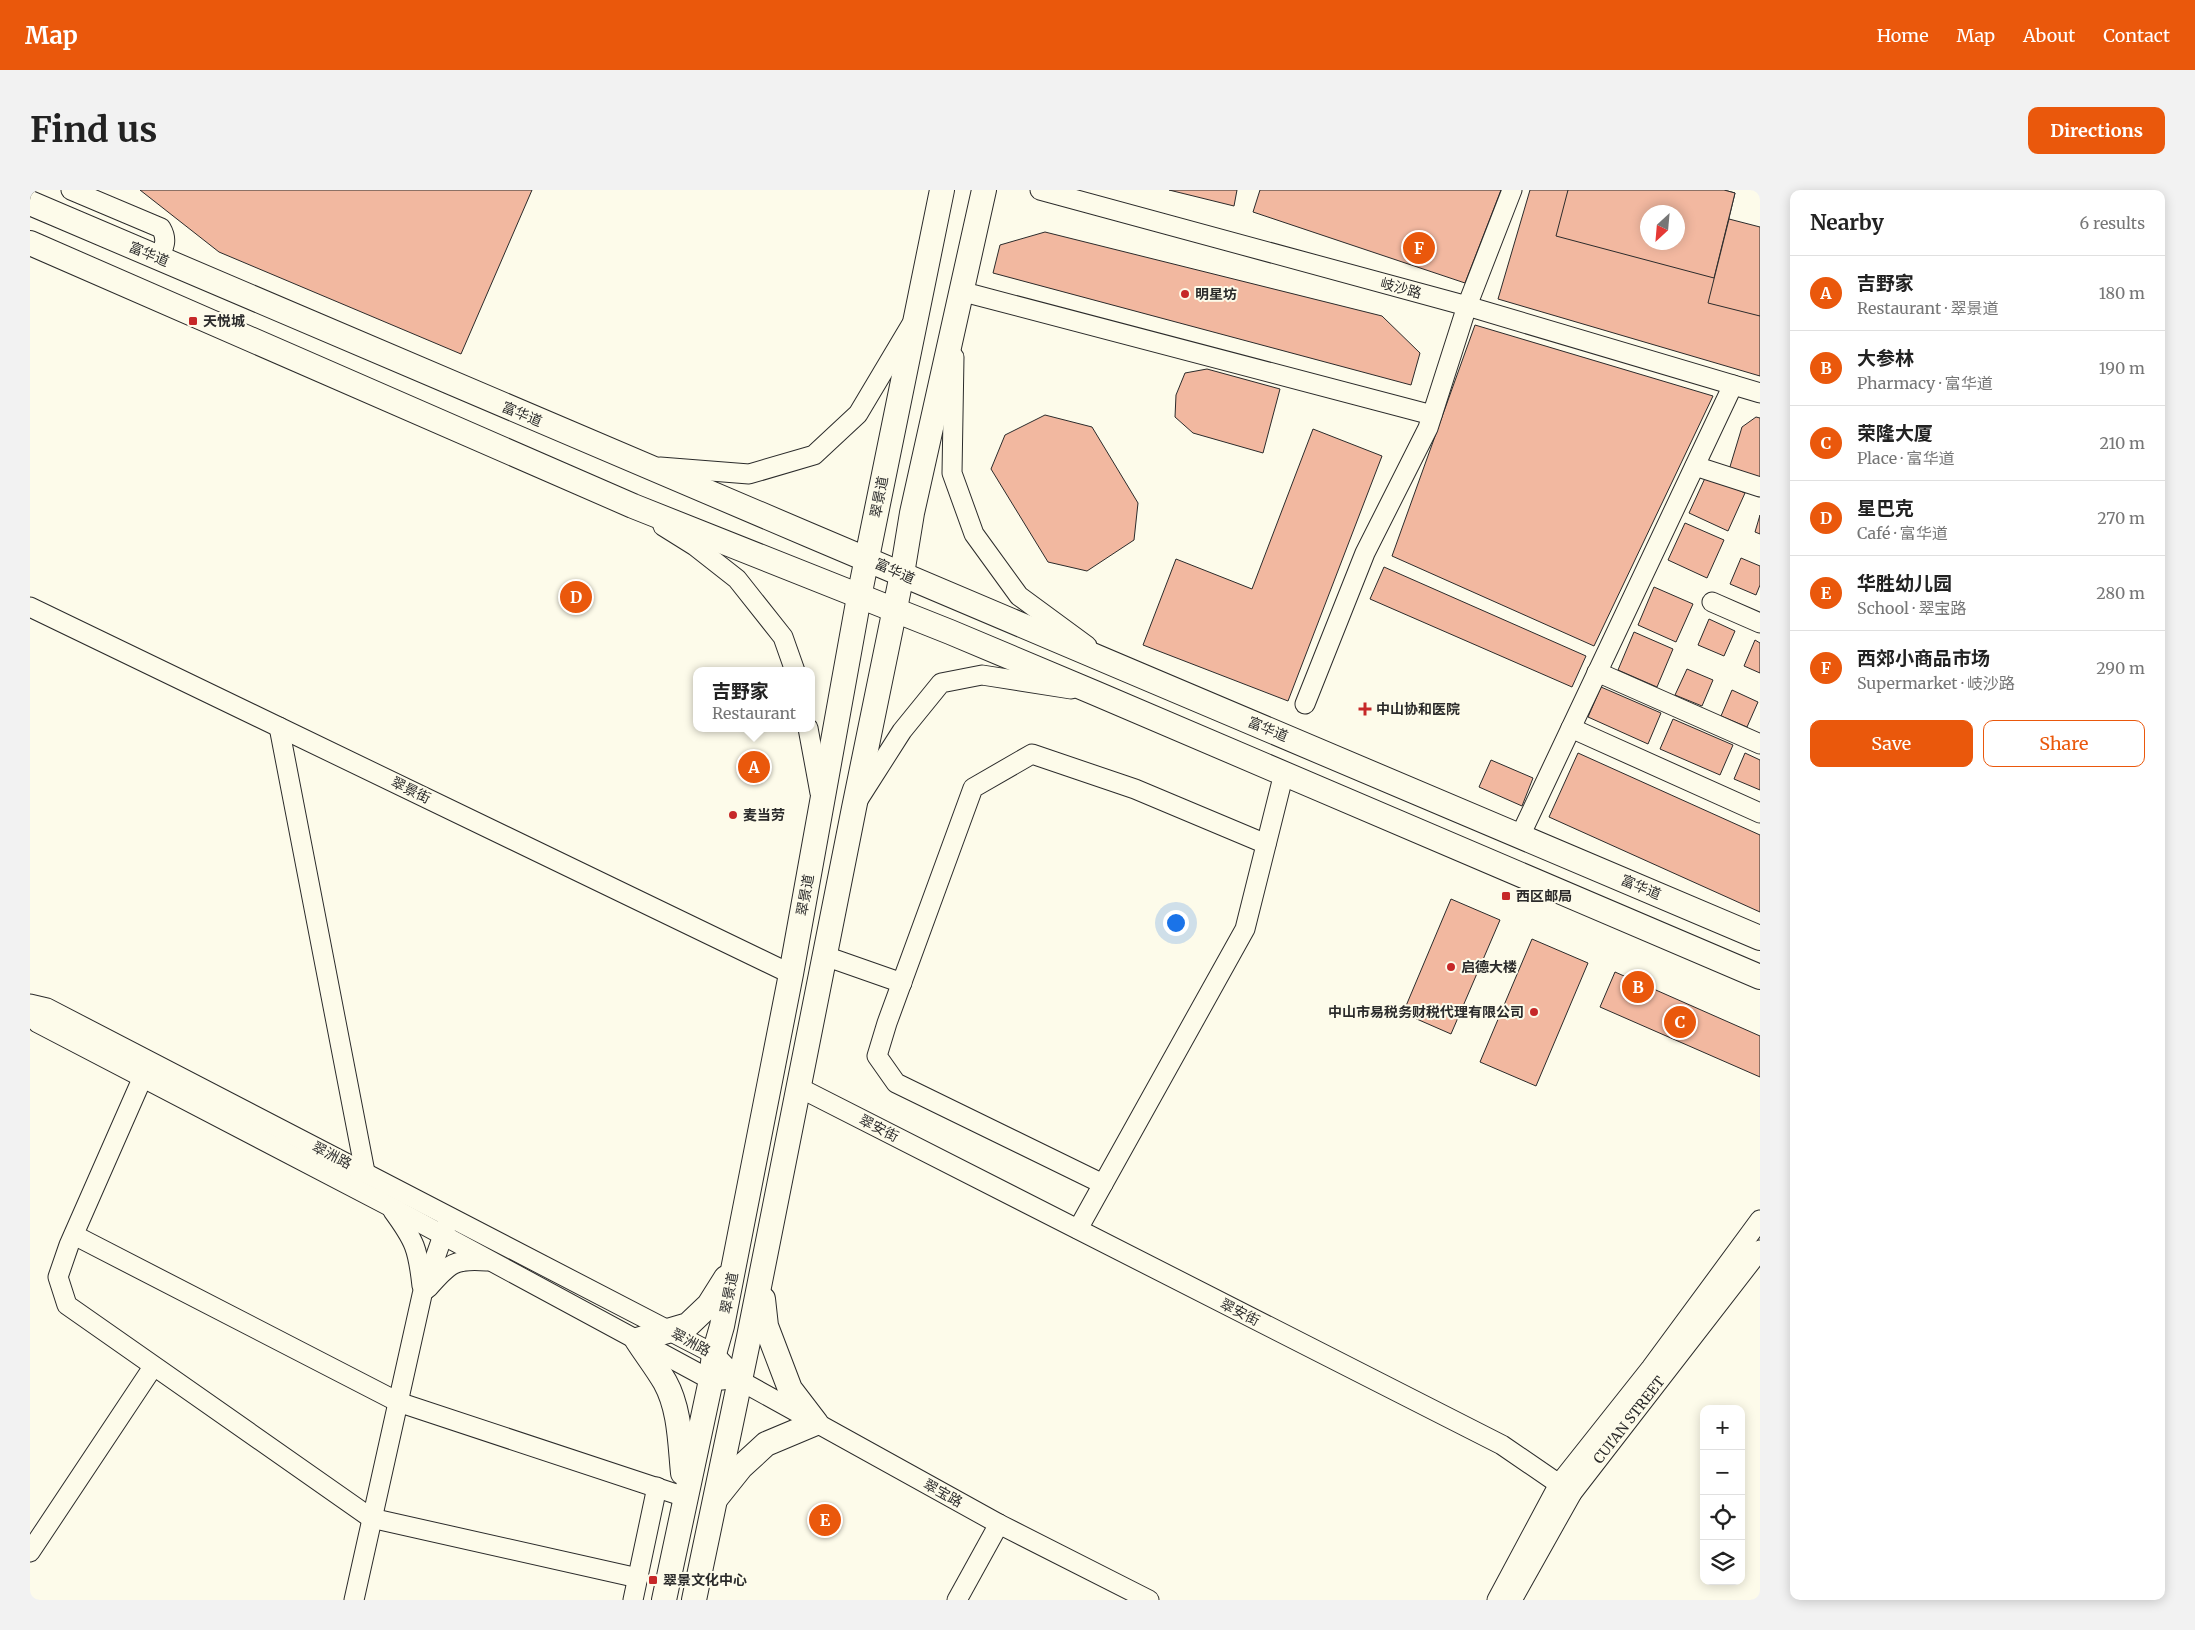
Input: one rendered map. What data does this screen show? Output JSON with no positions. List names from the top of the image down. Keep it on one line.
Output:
{"streets":{"main road":["富华道","翠景道"],"street":["岐沙路","翠景街","翠安街","翠洲路","CUI'AN STREET","翠宝路"]},"crossings":[["富华道","翠景道"],["翠景道","翠景街"],["翠景道","翠安街"],["翠景道","翠洲路"],["翠景道","翠宝路"],["翠安街","CUI'AN STREET"],["翠洲路","翠宝路"]],"places":{"other":["明星坊","麦当劳","启德大楼","中山市易税务财税代理有限公司"],"transit":["天悦城","西区邮局","翠景文化中心"],"health":["中山协和医院"]},"north":"bottom left","page":{"header":"Map","nav":["Home","Map","About","Contact"],"buttons":["Directions",["Save","Share"]],"title":"Find us","heading":["Nearby","6 results"],"pins":["F","D","A","B","C","E"],"list":[{"mark":"A","name":"吉野家","note":"Restaurant · 翠景道","value":"180 m"},{"mark":"B","name":"大参林","note":"Pharmacy · 富华道","value":"190 m"},{"mark":"C","name":"荣隆大厦","note":"Place · 富华道","value":"210 m"},{"mark":"D","name":"星巴克","note":"Café · 富华道","value":"270 m"},{"mark":"E","name":"华胜幼儿园","note":"School · 翠宝路","value":"280 m"},{"mark":"F","name":"西郊小商品市场","note":"Supermarket · 岐沙路","value":"290 m"}],"popup":["吉野家","Restaurant"],"map_buttons":["+","−"]}}
